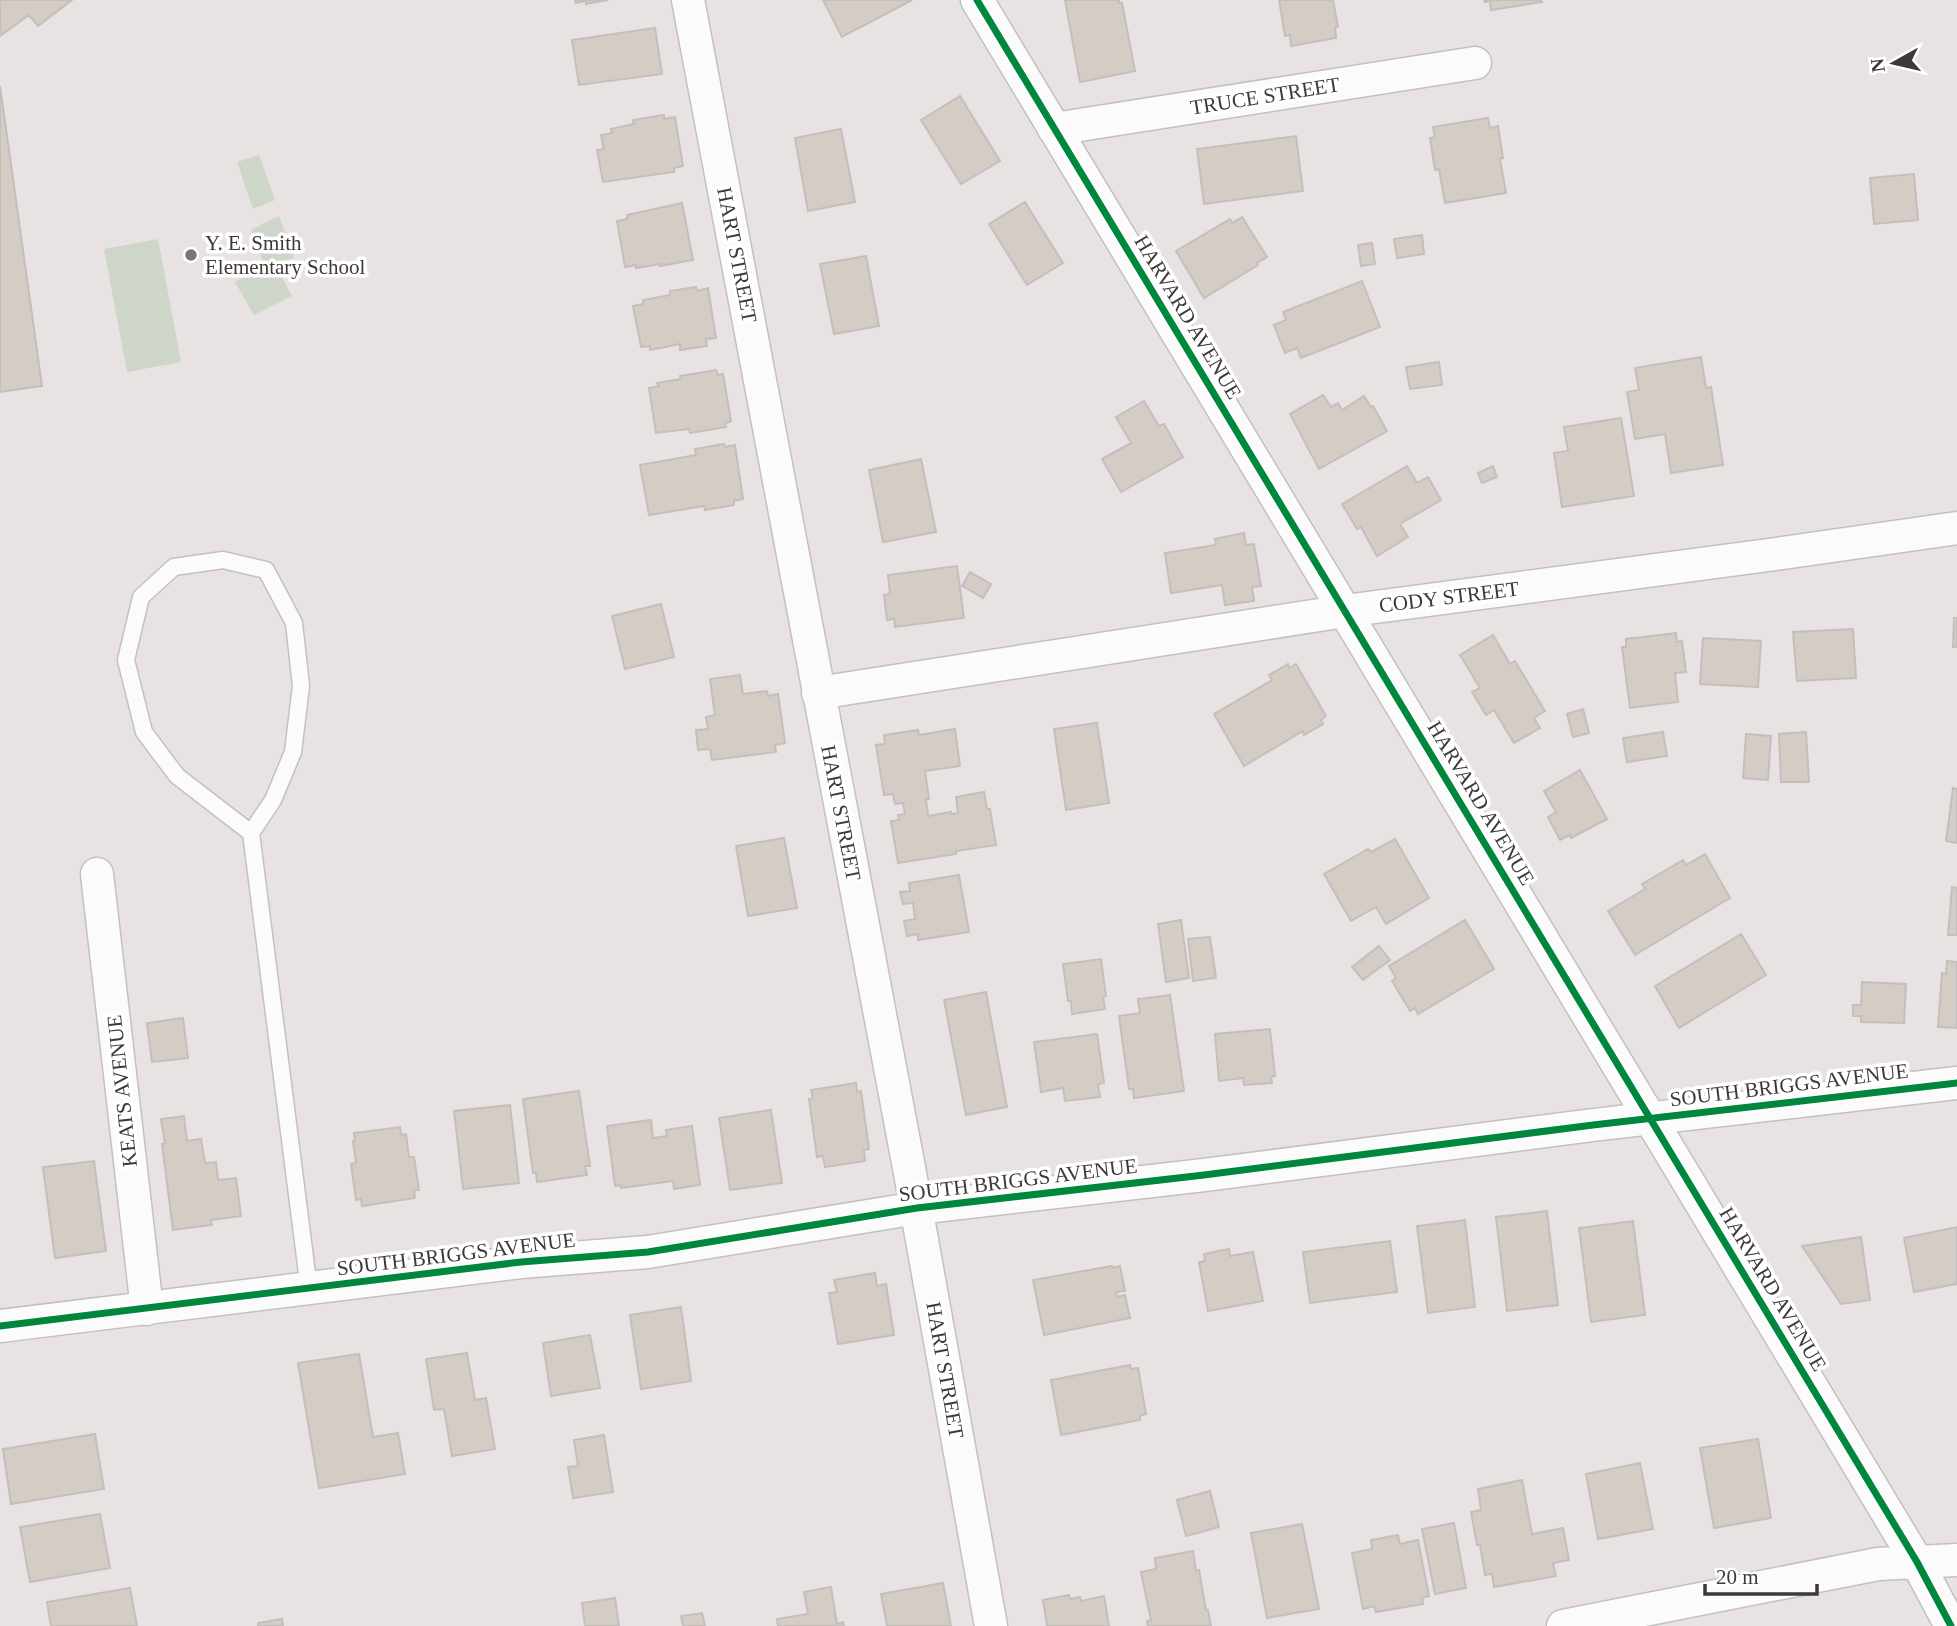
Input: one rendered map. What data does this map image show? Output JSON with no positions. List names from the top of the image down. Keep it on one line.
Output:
{"streets":{"street":["TRUCE STREET","HART STREET","HARVARD AVENUE","CODY STREET","SOUTH BRIGGS AVENUE","KEATS AVENUE"]},"crossings":[["TRUCE STREET","HARVARD AVENUE"],["HART STREET","CODY STREET"],["HART STREET","SOUTH BRIGGS AVENUE"],["HARVARD AVENUE","CODY STREET"],["HARVARD AVENUE","SOUTH BRIGGS AVENUE"],["SOUTH BRIGGS AVENUE","KEATS AVENUE"]],"places":["Y. E. Smith Elementary School"],"scale_bar":"20 m","north":"left"}
